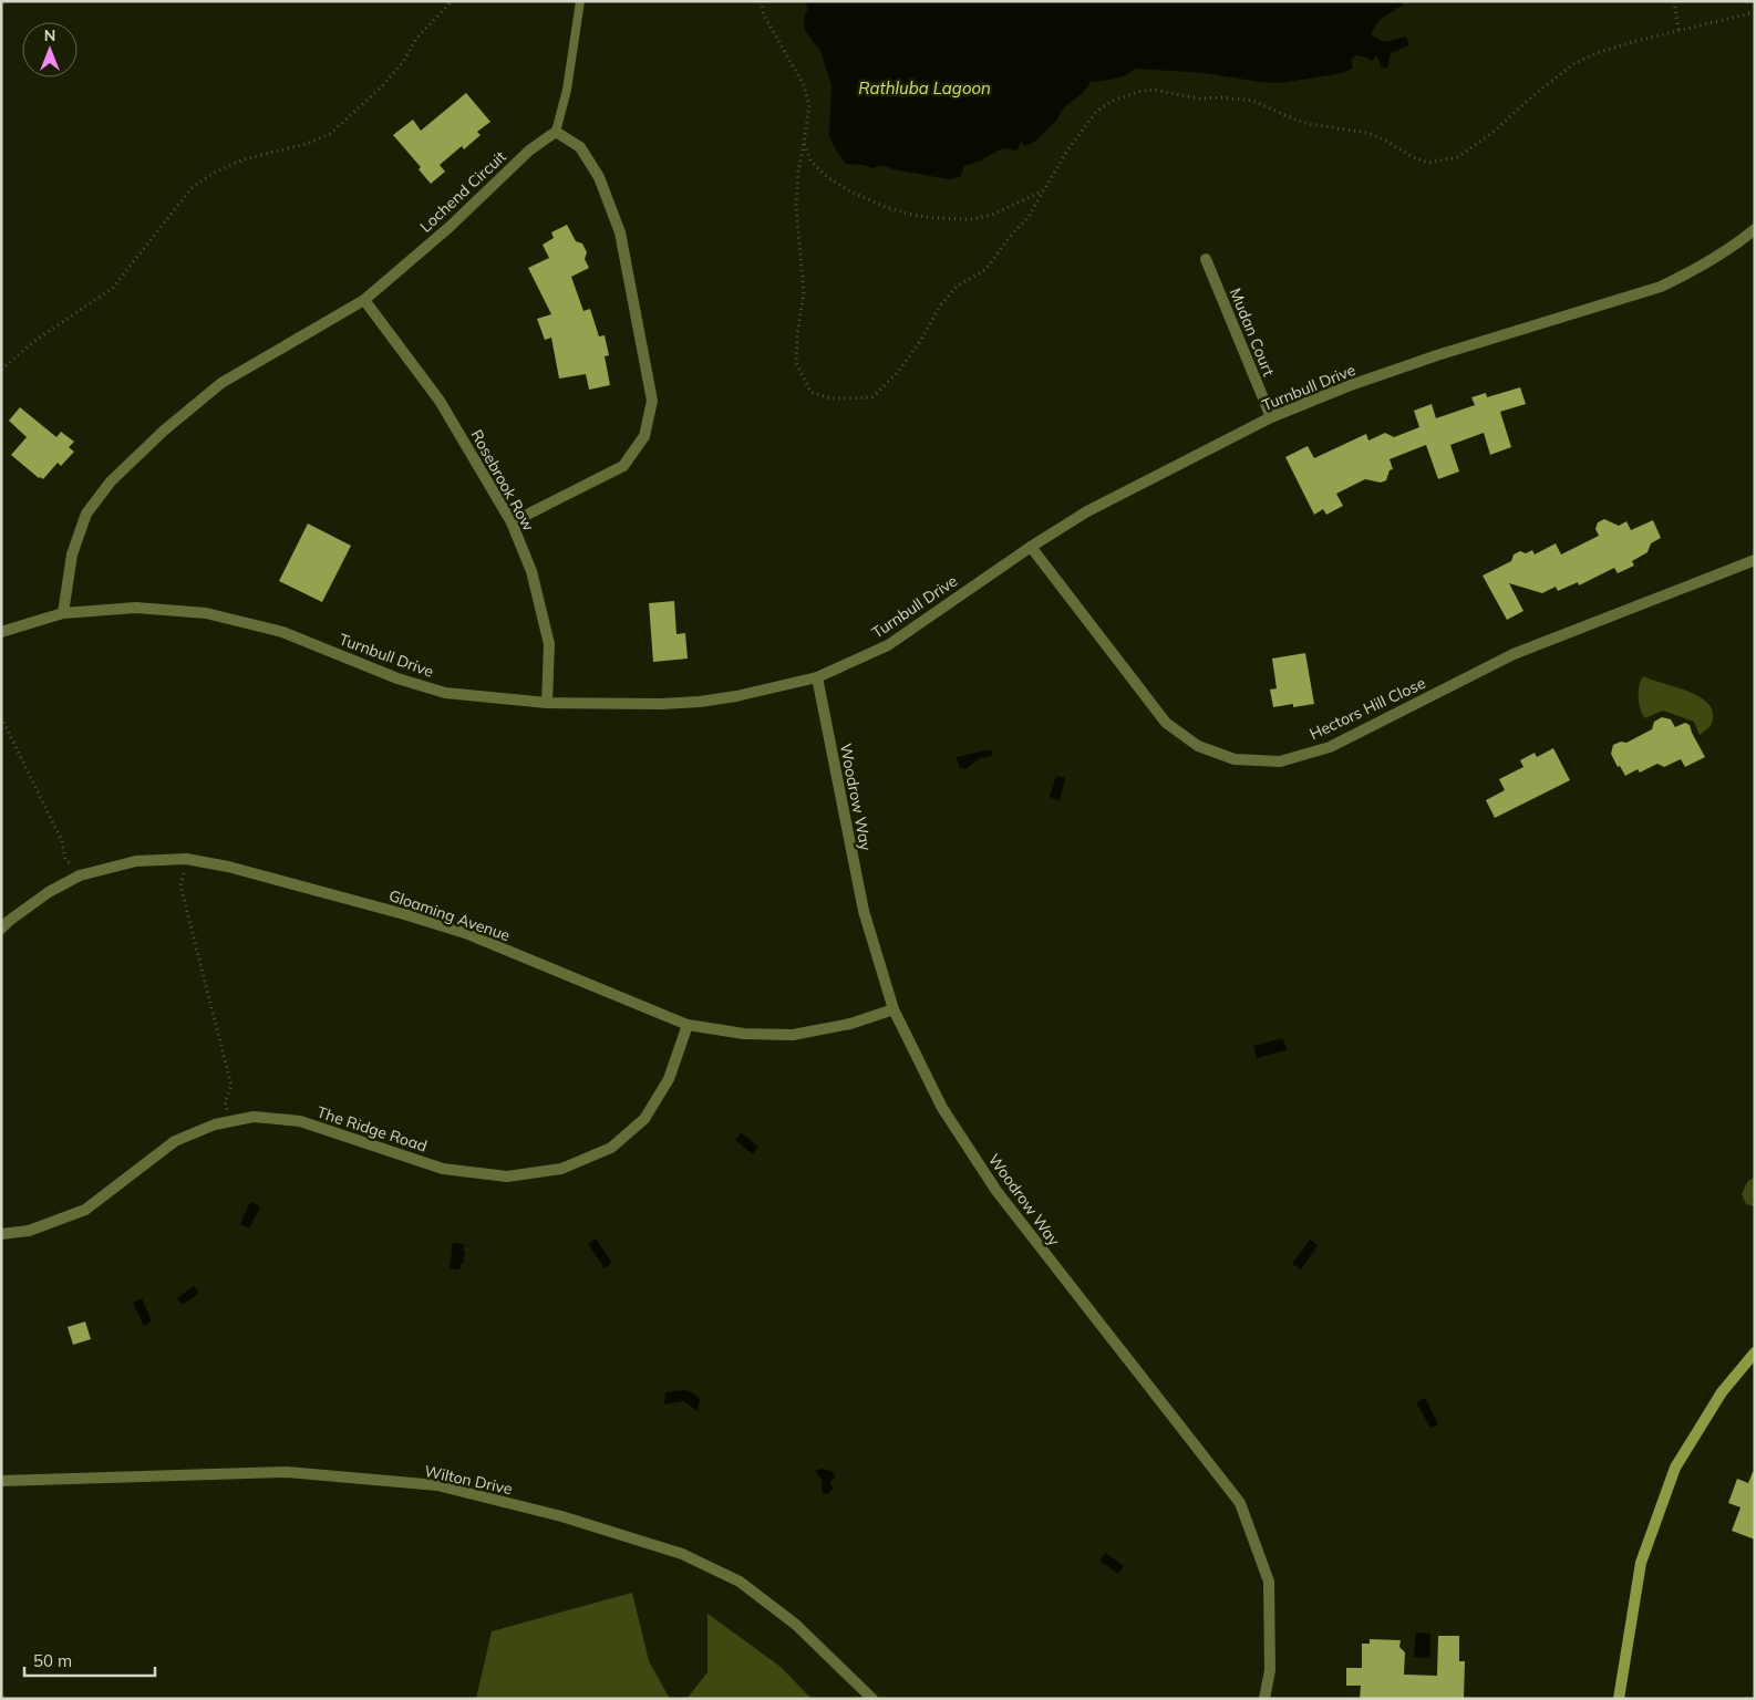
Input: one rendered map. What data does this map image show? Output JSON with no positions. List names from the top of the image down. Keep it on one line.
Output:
{"streets":{"street":["Lochend Circuit","Mudan Court","Turnbull Drive","Rosebrook Row","Hectors Hill Close","Woodrow Way","Gloaming Avenue","The Ridge Road","Wilton Drive"]},"crossings":[["Lochend Circuit","Turnbull Drive"],["Lochend Circuit","Rosebrook Row"],["Mudan Court","Turnbull Drive"],["Turnbull Drive","Rosebrook Row"],["Turnbull Drive","Hectors Hill Close"],["Turnbull Drive","Woodrow Way"],["Woodrow Way","Gloaming Avenue"],["Gloaming Avenue","The Ridge Road"]],"water":["Rathluba Lagoon"],"scale_bar":"50 m","north":"top"}
